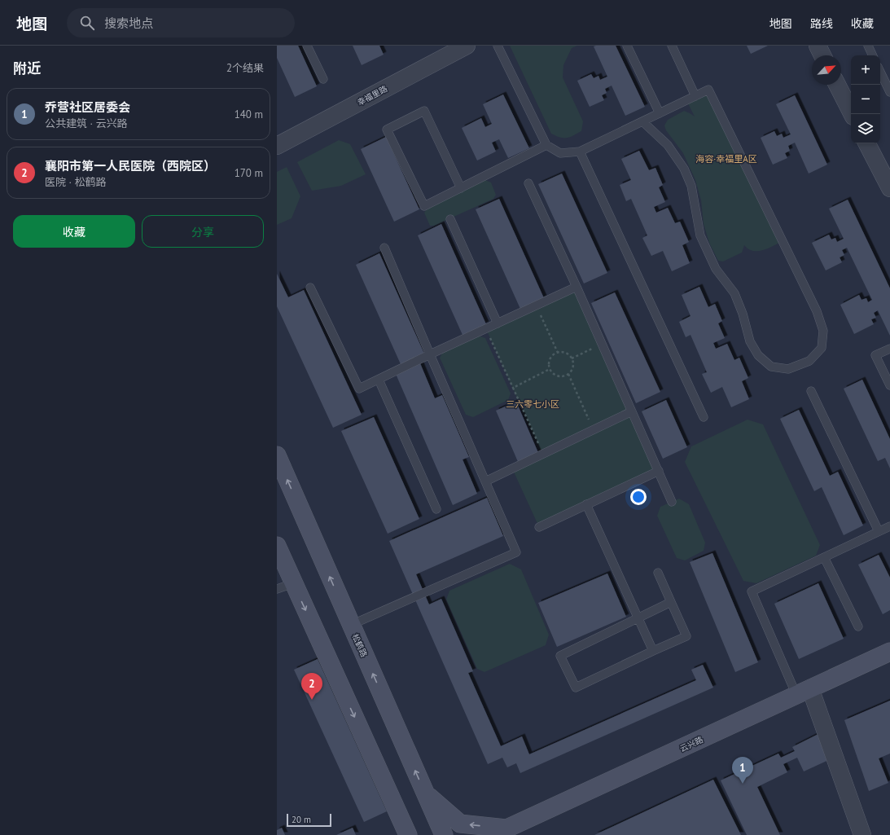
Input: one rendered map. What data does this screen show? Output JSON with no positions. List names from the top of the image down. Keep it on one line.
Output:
{"streets":{"main road":["松鹤路","云兴路"],"street":["幸福里路"]},"districts":["海容·幸福里A区","三六零七小区"],"scale_bar":"20 m","north":"top right","page":{"header":"地图","search":"搜索地点","nav":["地图","路线","收藏"],"heading":["附近","2个结果"],"map_buttons":["+","−"],"list":[{"mark":"1","name":"乔营社区居委会","note":"公共建筑 · 云兴路","value":"140 m"},{"mark":"2","name":"襄阳市第一人民医院（西院区）","note":"医院 · 松鹤路","value":"170 m"}],"buttons":["收藏","分享"],"pins":["2","1"],"scale":"20 m"}}
